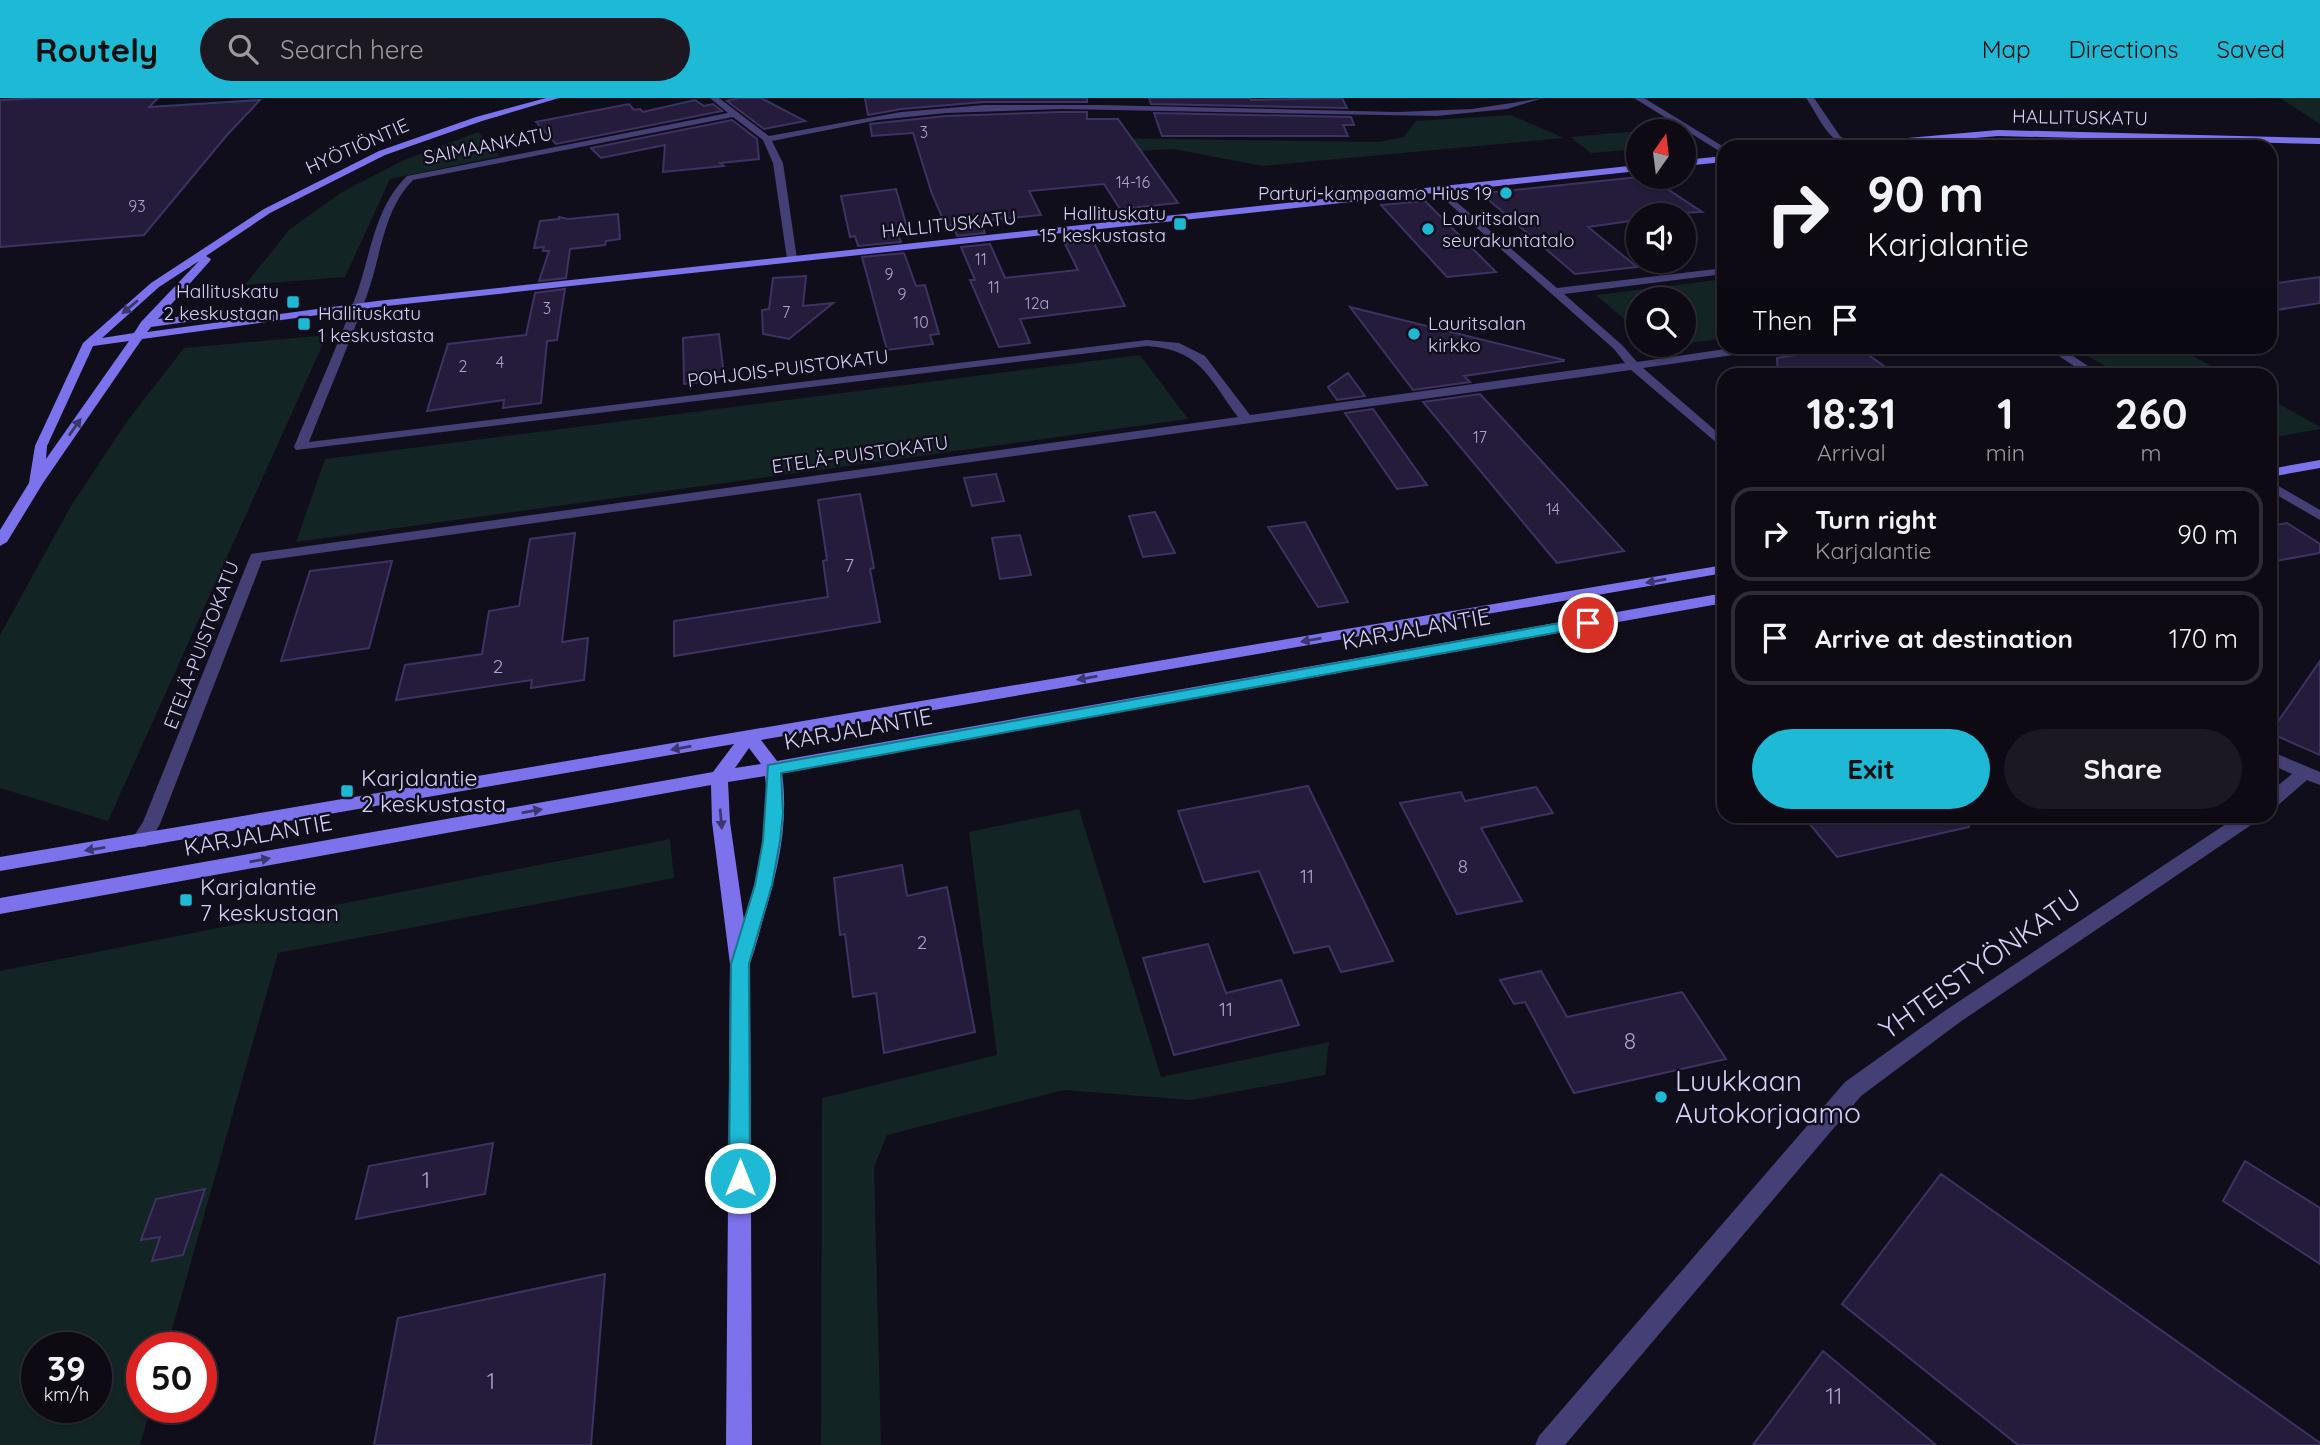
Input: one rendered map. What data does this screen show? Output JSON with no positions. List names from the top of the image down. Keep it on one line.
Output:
{"streets":{"main road":["HALLITUSKATU","HYÖTIÖNTIE","KARJALANTIE"],"street":["SAIMAANKATU","POHJOIS-PUISTOKATU","ETELÄ-PUISTOKATU","YHTEISTYÖNKATU"]},"crossings":[["HALLITUSKATU","SAIMAANKATU"],["HALLITUSKATU","HYÖTIÖNTIE"],["SAIMAANKATU","POHJOIS-PUISTOKATU"],["POHJOIS-PUISTOKATU","ETELÄ-PUISTOKATU"],["ETELÄ-PUISTOKATU","KARJALANTIE"]],"places":{"other":["Parturi-kampaamo Hius 19","Lauritsalan seurakuntatalo","Lauritsalan kirkko","Luukkaan Autokorjaamo"],"transit":["Hallituskatu 15 keskustasta","Hallituskatu 2 keskustaan","Hallituskatu 1 keskustasta","Karjalantie 2 keskustasta","Karjalantie 7 keskustaan"]},"house_numbers":["3","14-16","93","11","9","11","9","12a","3","7","10","4","2","17","14","7","2","8","11","2","11","8","1","1","11"],"north":"top","page":{"header":"Routely","search":"Search here","nav":["Map","Directions","Saved"],"turn":["90 m","Karjalantie"],"then":"Then","eta":["18:31","Arrival","1","min","260","m"],"list":[{"name":"Turn right","note":"Karjalantie","value":"90 m"},{"name":"Arrive at destination","value":"170 m"}],"buttons":["Exit","Share"],"speed":"39 km/h","limit":"50"}}
